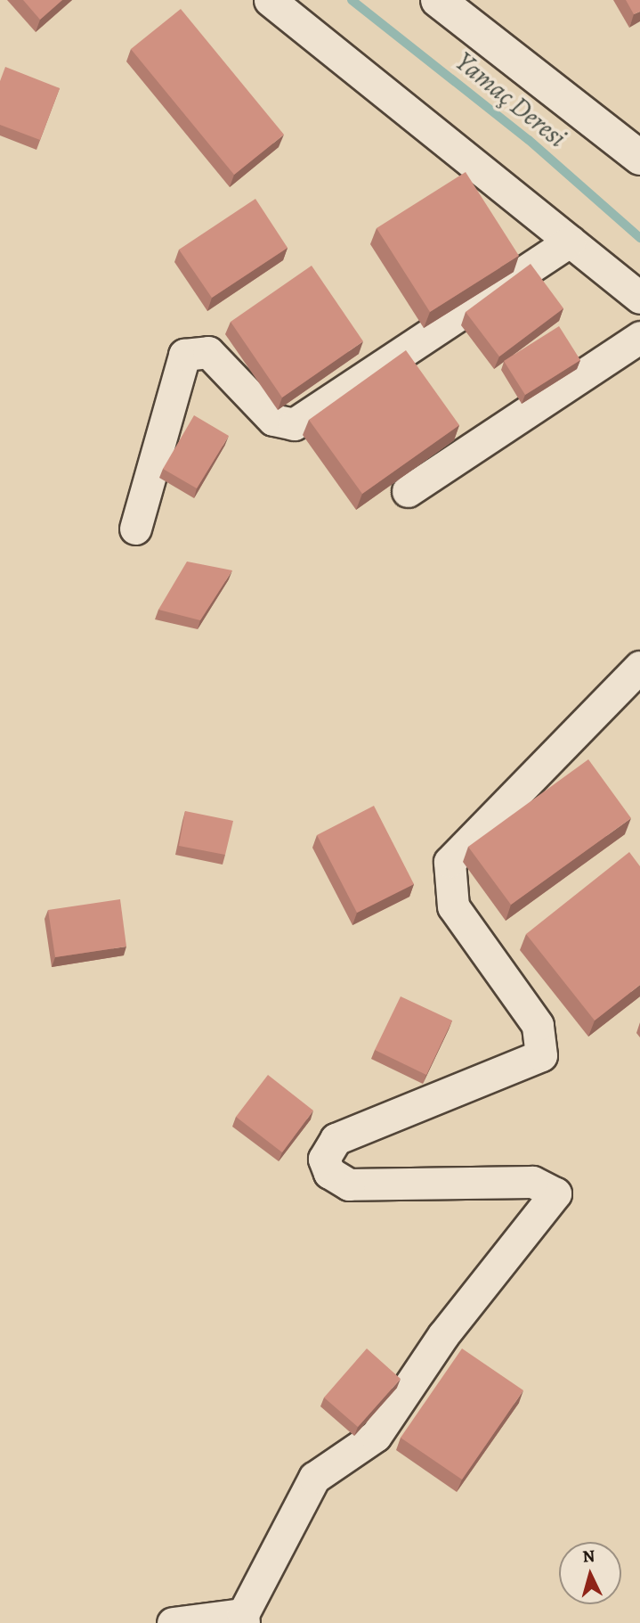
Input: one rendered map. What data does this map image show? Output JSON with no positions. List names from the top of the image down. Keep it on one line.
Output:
{"water":["Yamaç Deresi"],"north":"top"}
